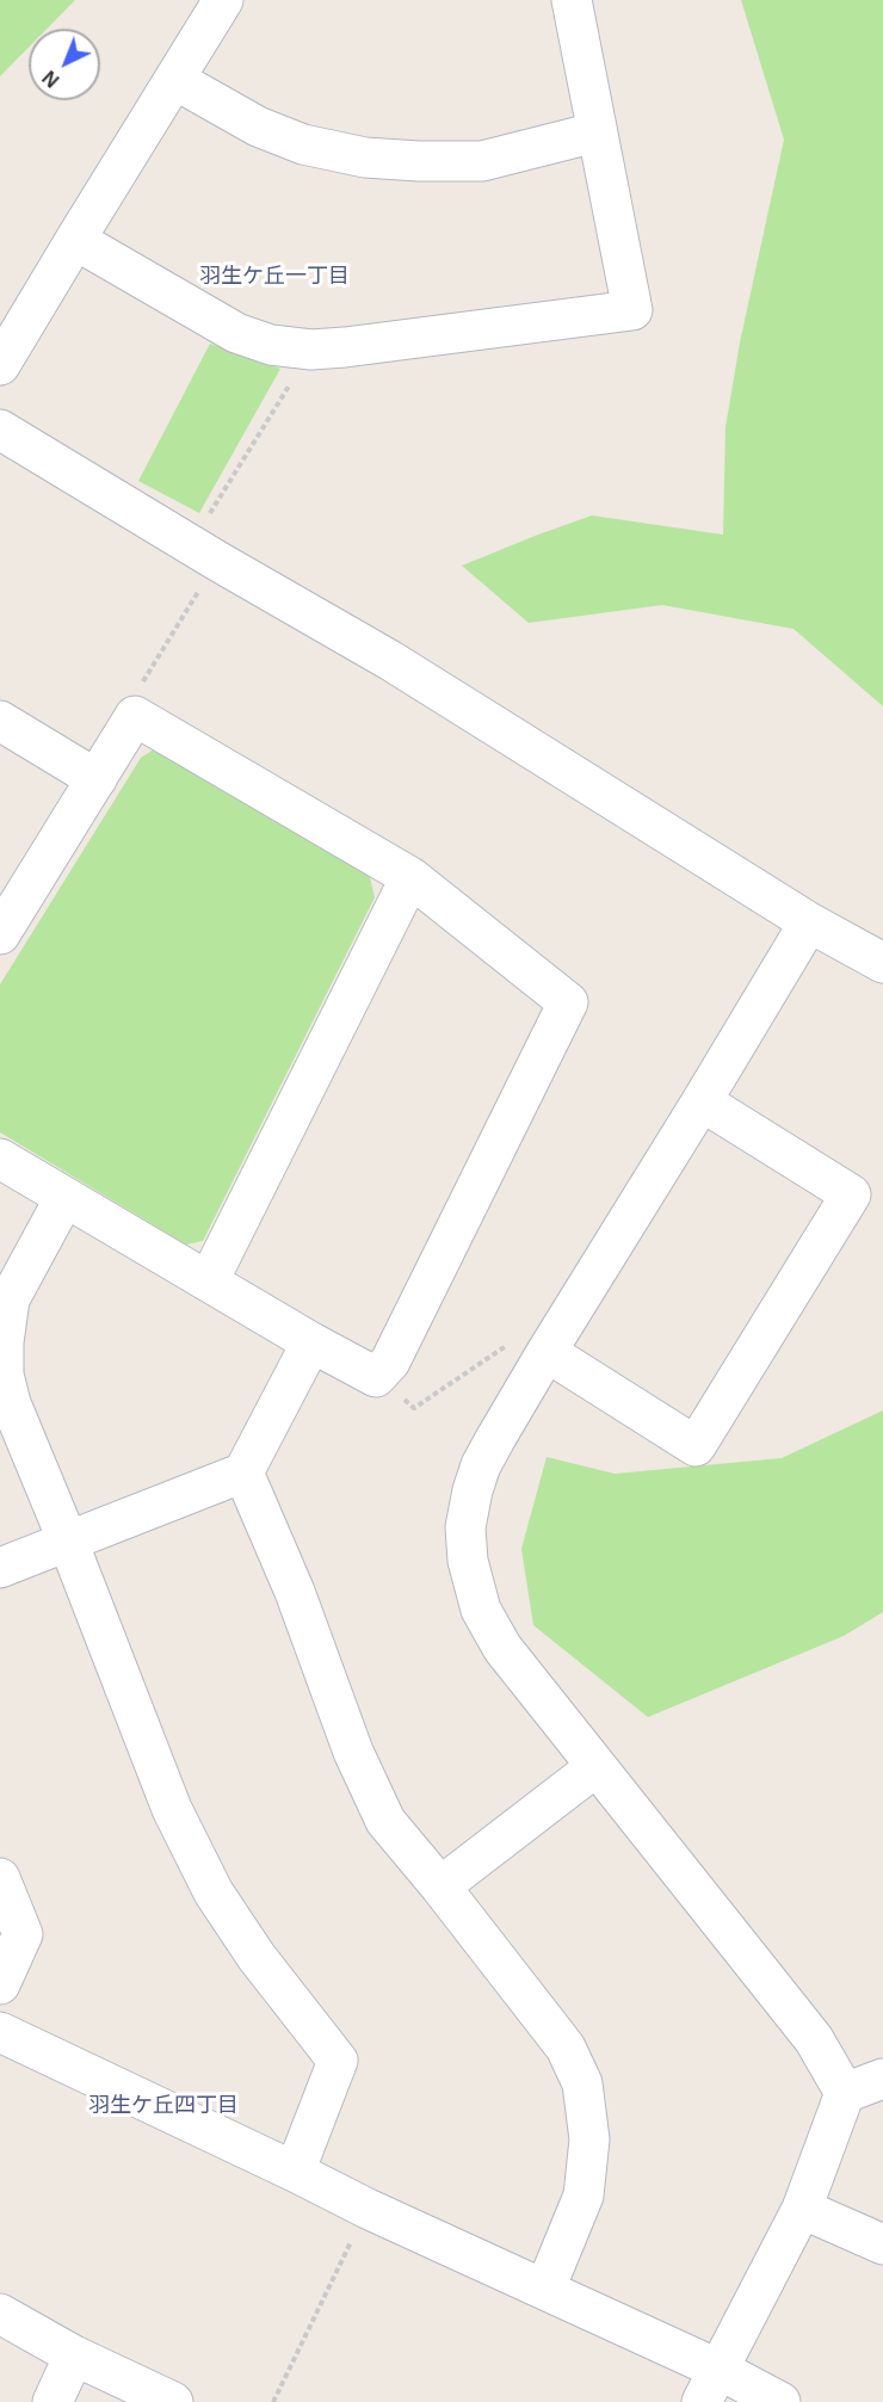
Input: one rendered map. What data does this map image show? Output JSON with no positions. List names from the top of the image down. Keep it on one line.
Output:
{"districts":["羽生ケ丘一丁目","羽生ケ丘四丁目"],"north":"bottom left"}
